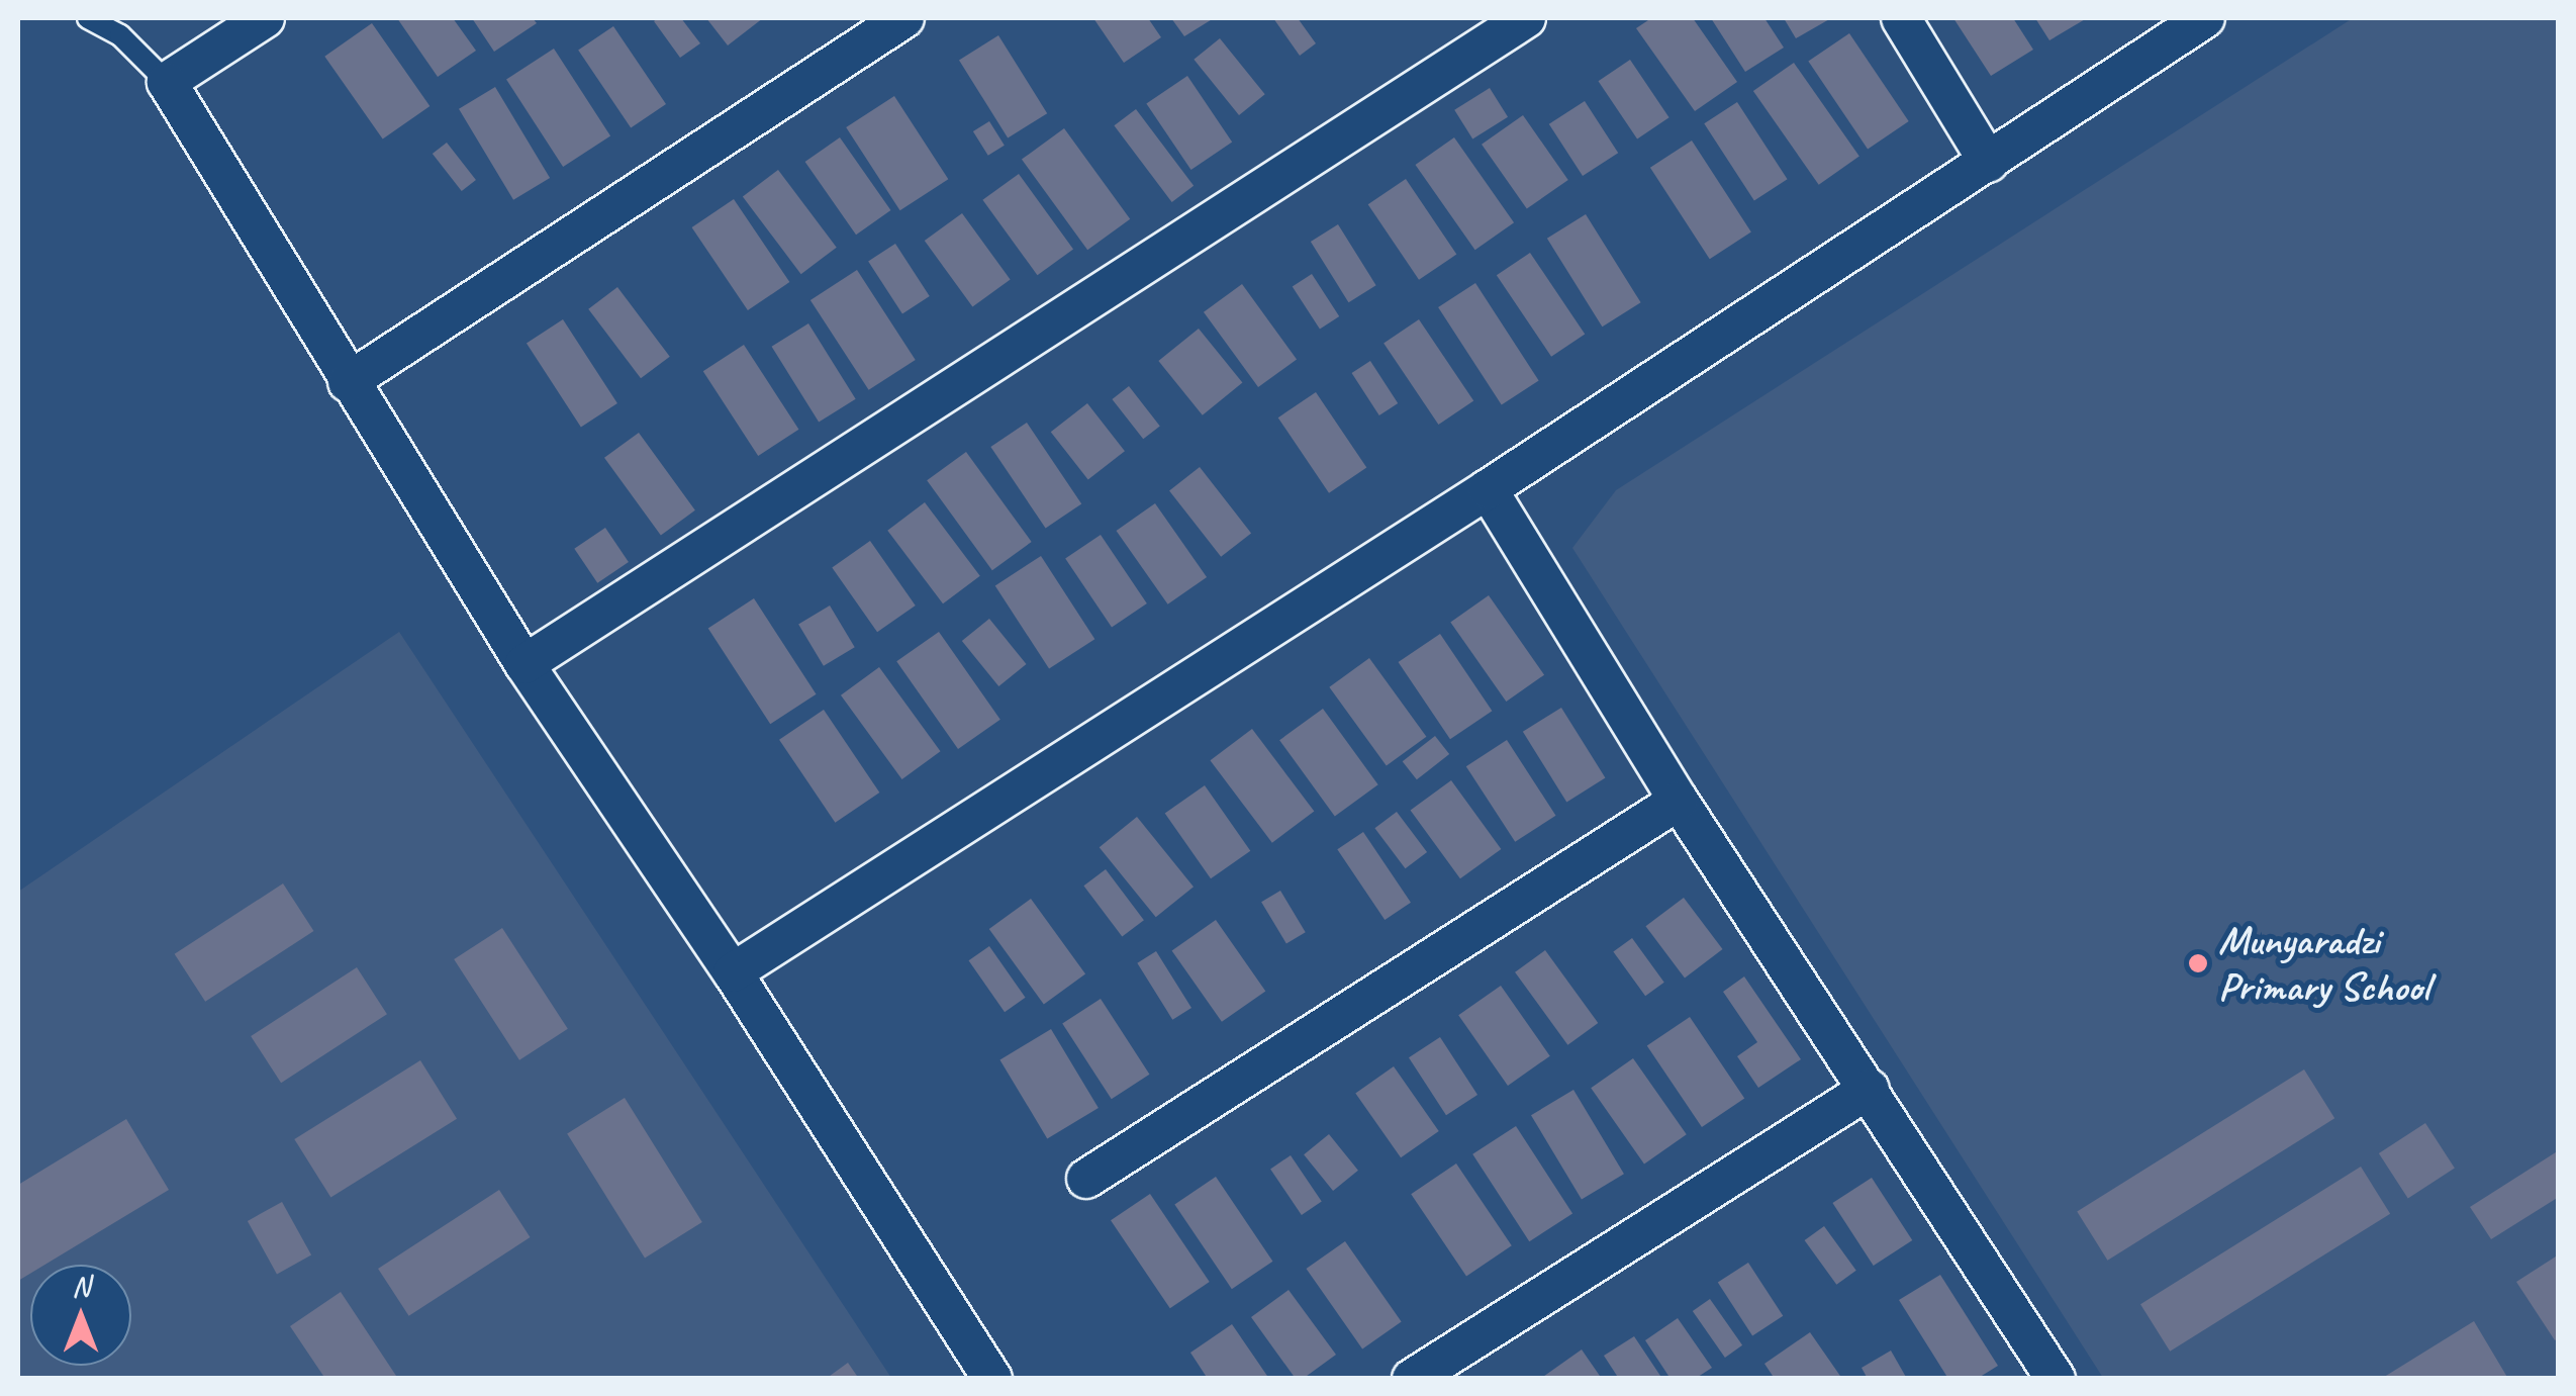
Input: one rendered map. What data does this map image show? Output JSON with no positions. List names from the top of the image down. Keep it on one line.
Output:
{"places":["Munyaradzi Primary School"],"north":"top"}
